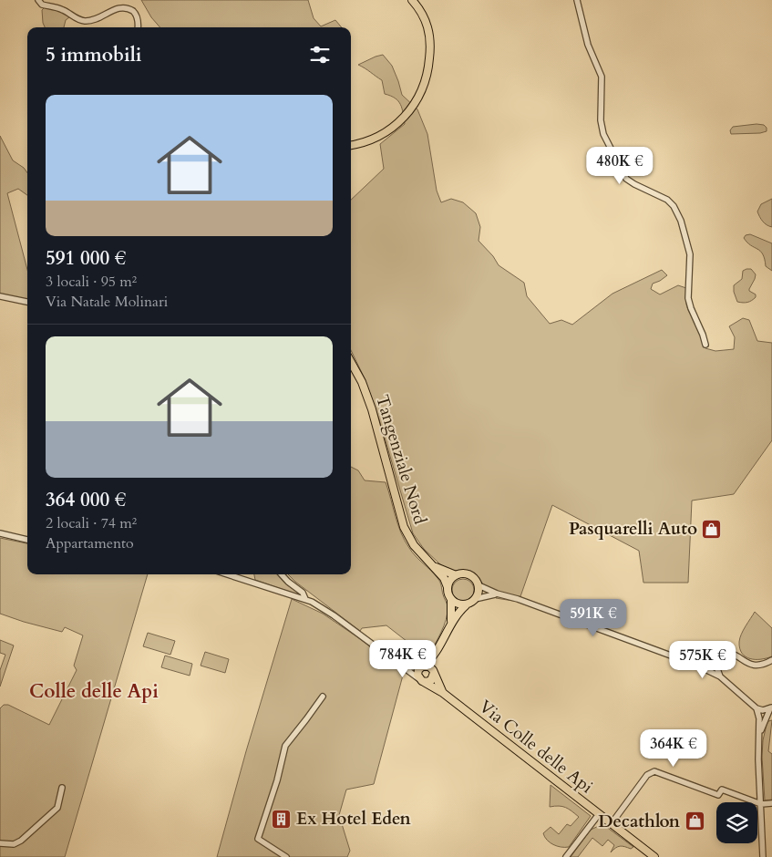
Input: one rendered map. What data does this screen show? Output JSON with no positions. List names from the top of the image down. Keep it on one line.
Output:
{"streets":{"main road":["Tangenziale Nord","Via Colle delle Api"]},"districts":["Colle delle Api"],"places":{"shop":["Pasquarelli Auto","Decathlon"],"building":["Ex Hotel Eden"]},"page":{"heading":"5 immobili","list":[{"name":"591 000 €","note":"3 locali · 95 m² · Via Natale Molinari"},{"name":"364 000 €","note":"2 locali · 74 m² · Appartamento"}],"price":["480K €","591K €","784K €","575K €","364K €"]}}
